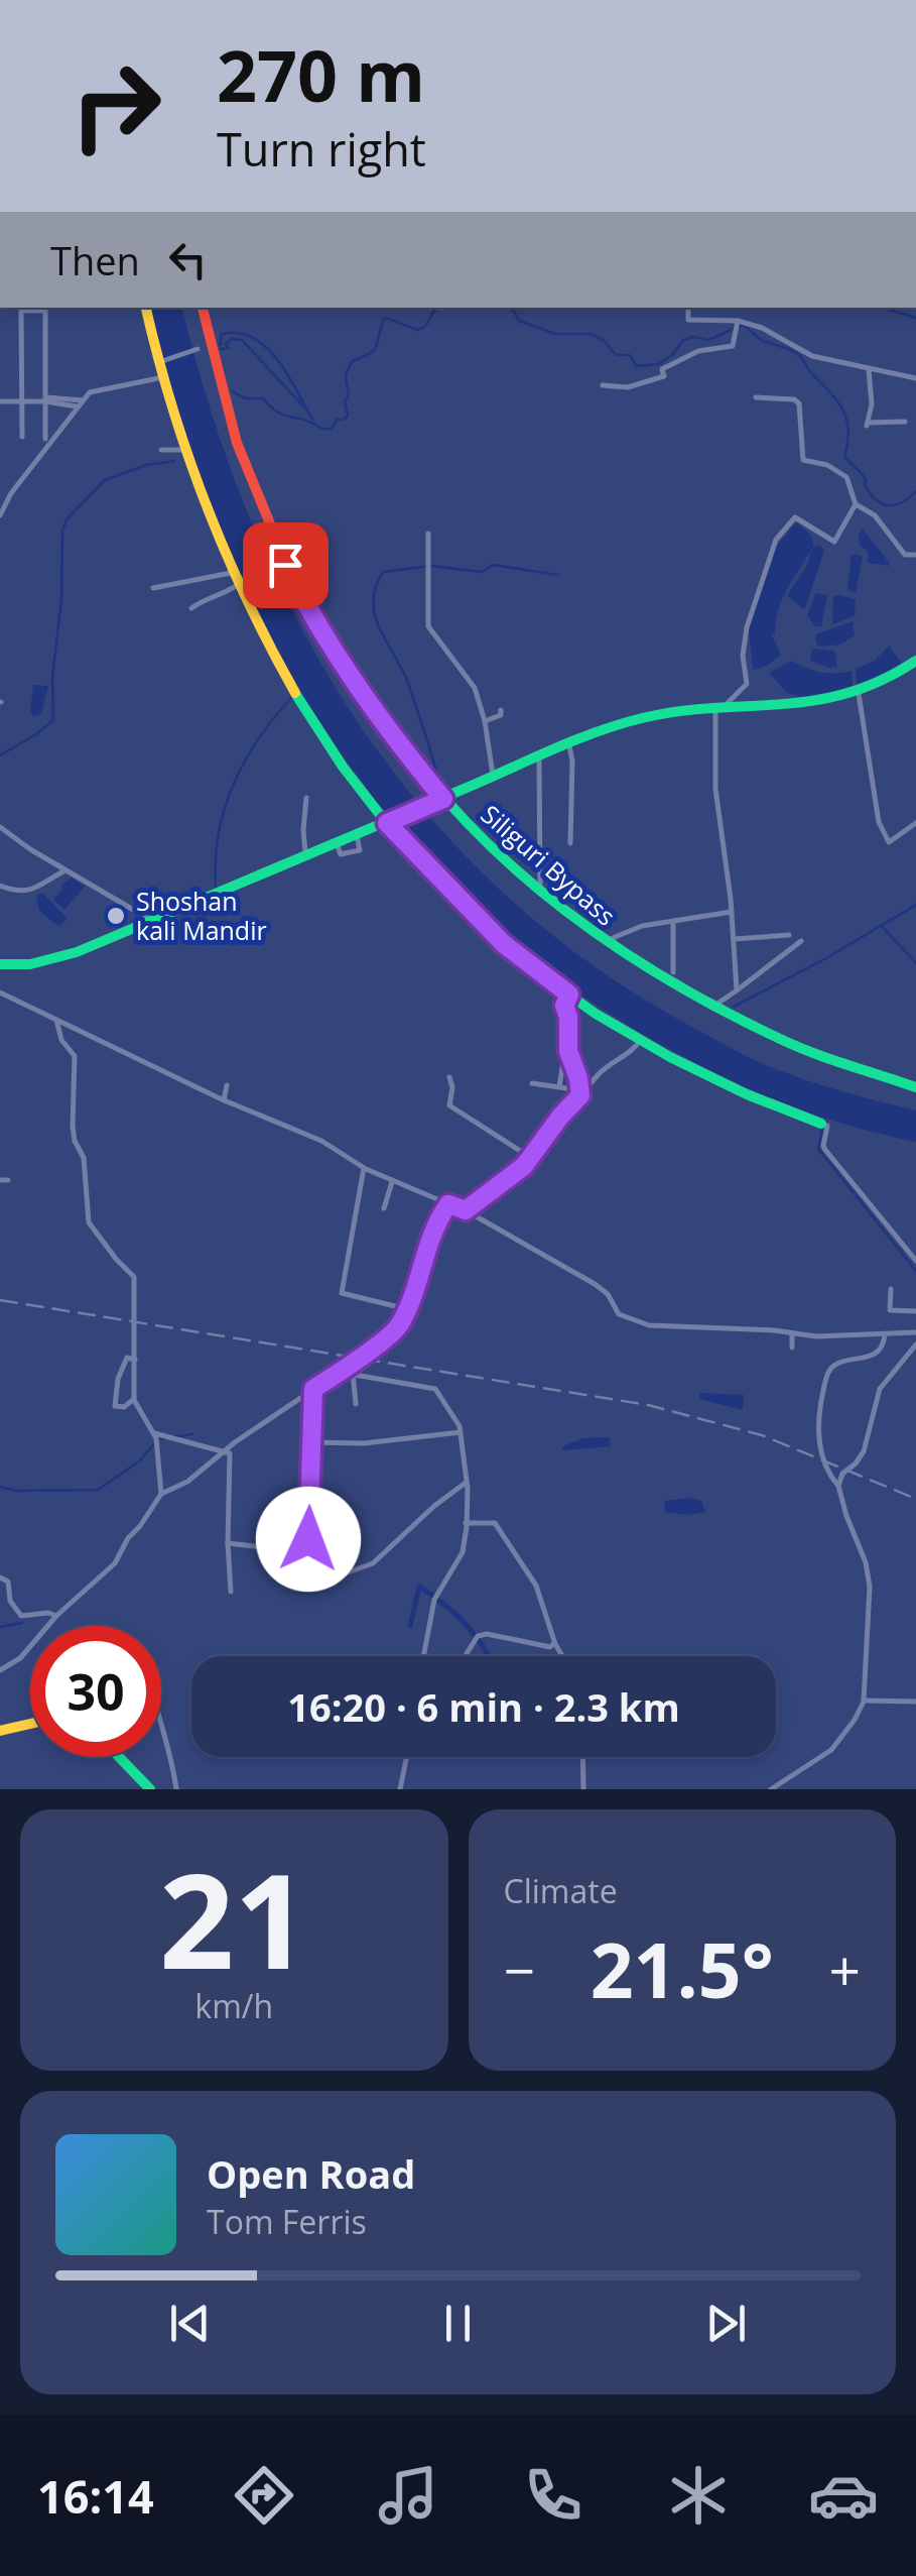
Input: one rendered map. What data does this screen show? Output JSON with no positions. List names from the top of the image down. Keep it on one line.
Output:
{"streets":{"main road":["Siliguri Bypass"]},"places":["Shoshan kali Mandir"],"page":{"turn":["270 m","Turn right"],"then":"Then","limit":"30","trip":"16:20 · 6 min · 2.3 km","tile":[["21","km/h"],"Climate"],"heat":["−","21.5°","+"],"song":["Open Road","Tom Ferris"],"tabs":"16:14"}}
